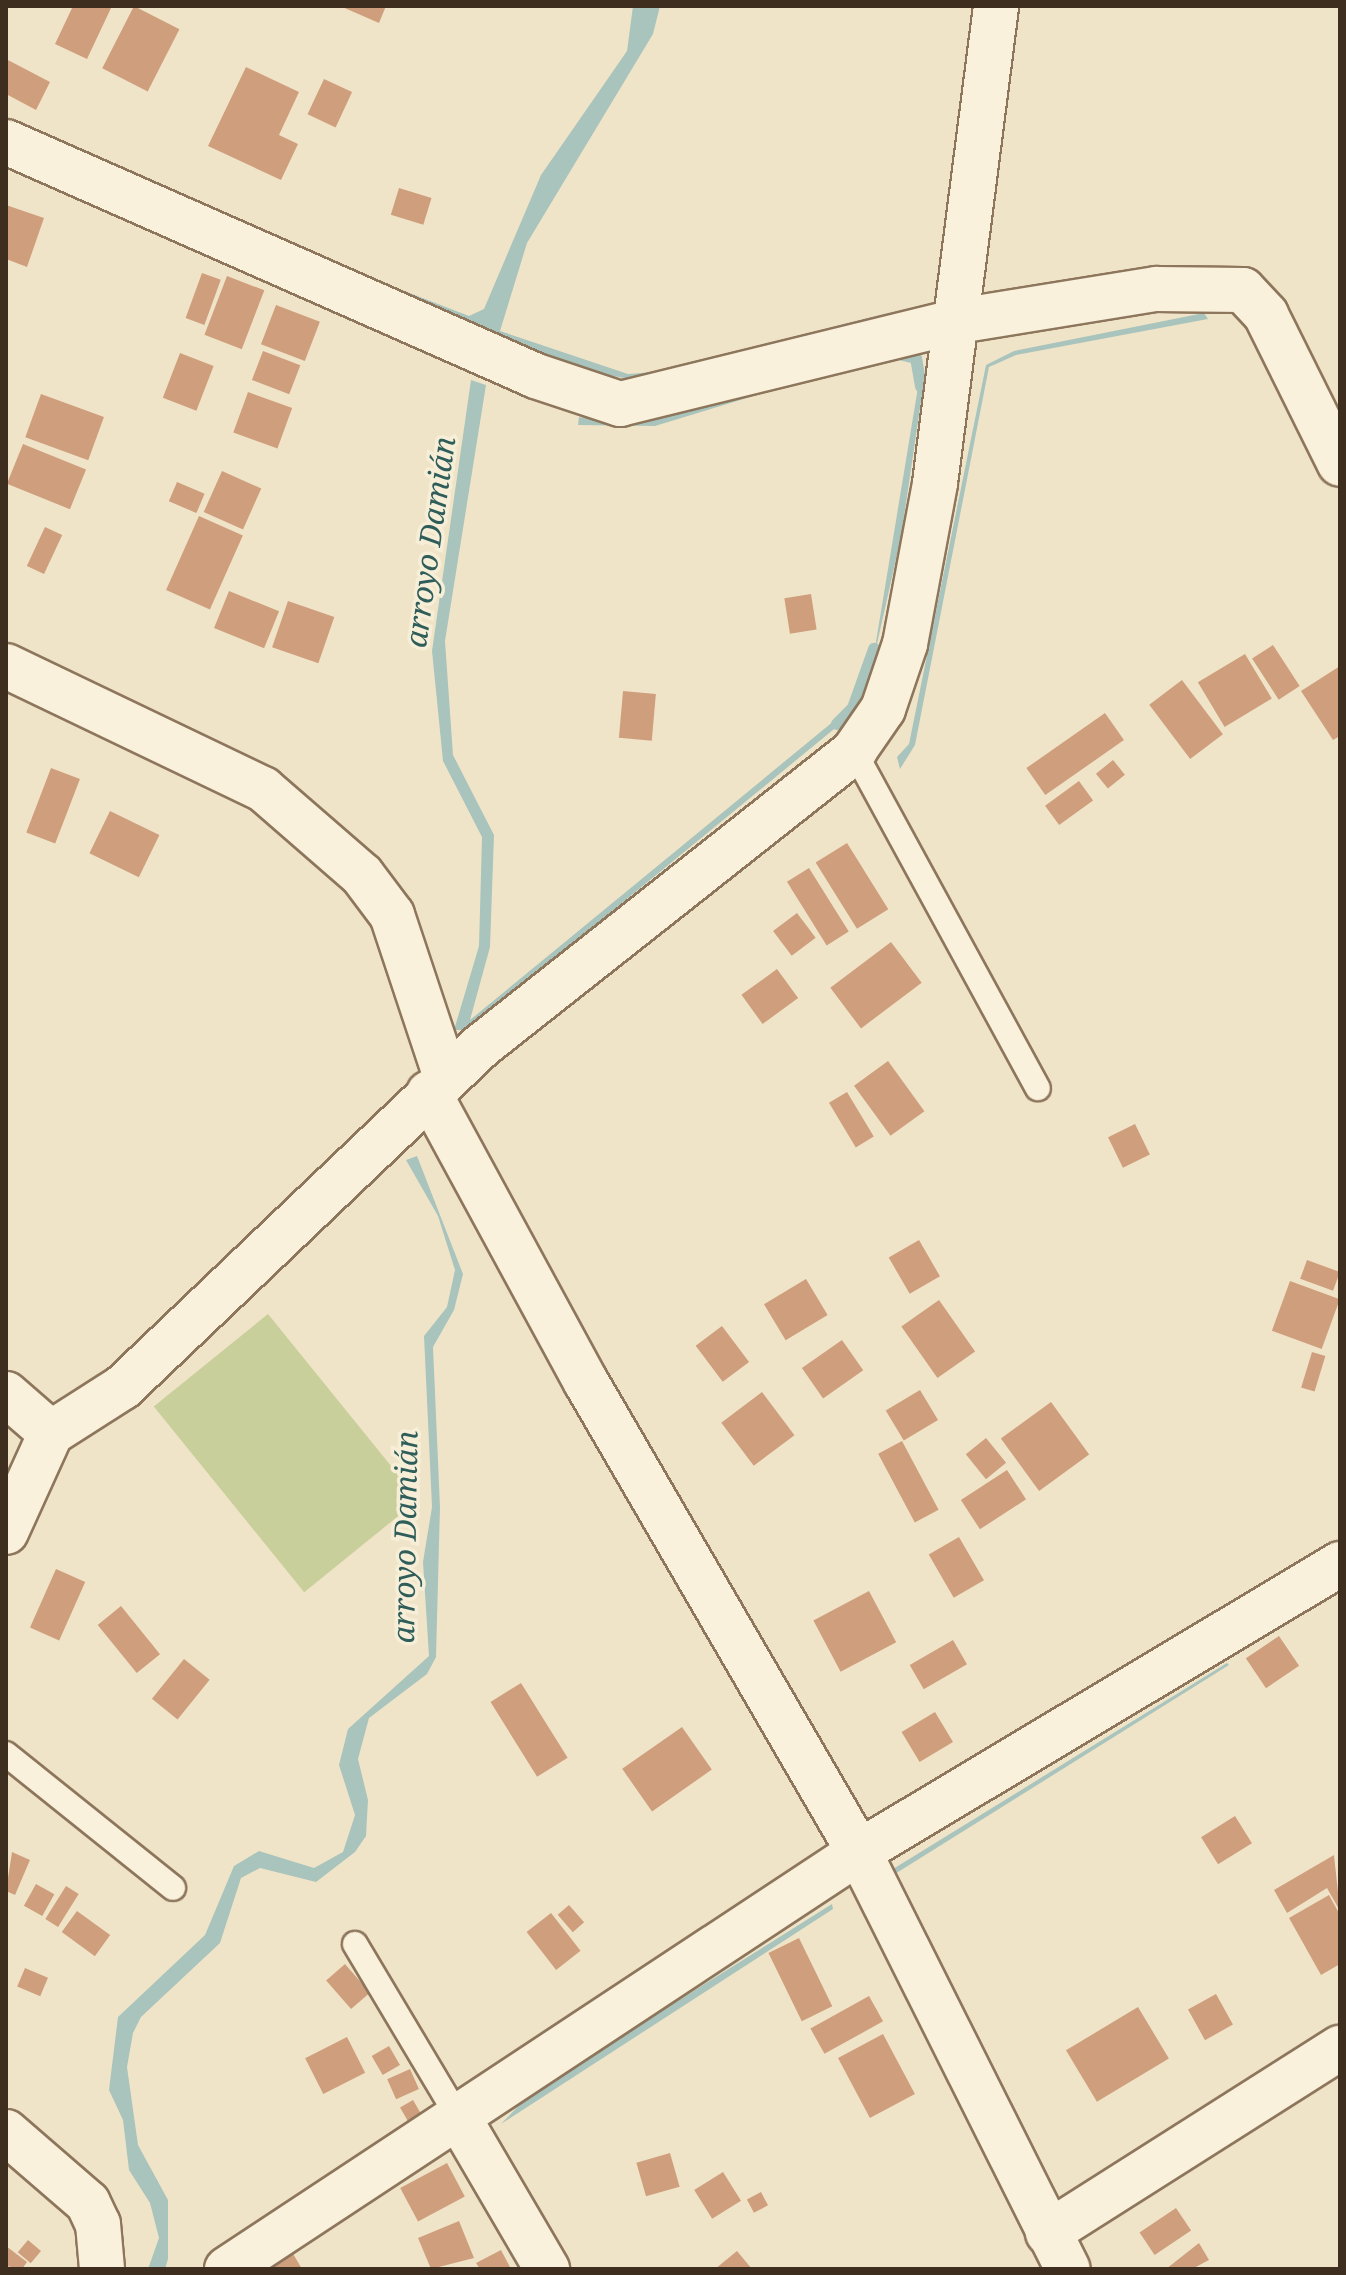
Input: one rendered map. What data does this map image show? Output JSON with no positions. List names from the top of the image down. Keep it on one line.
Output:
{"water":["arroyo Damián"]}
